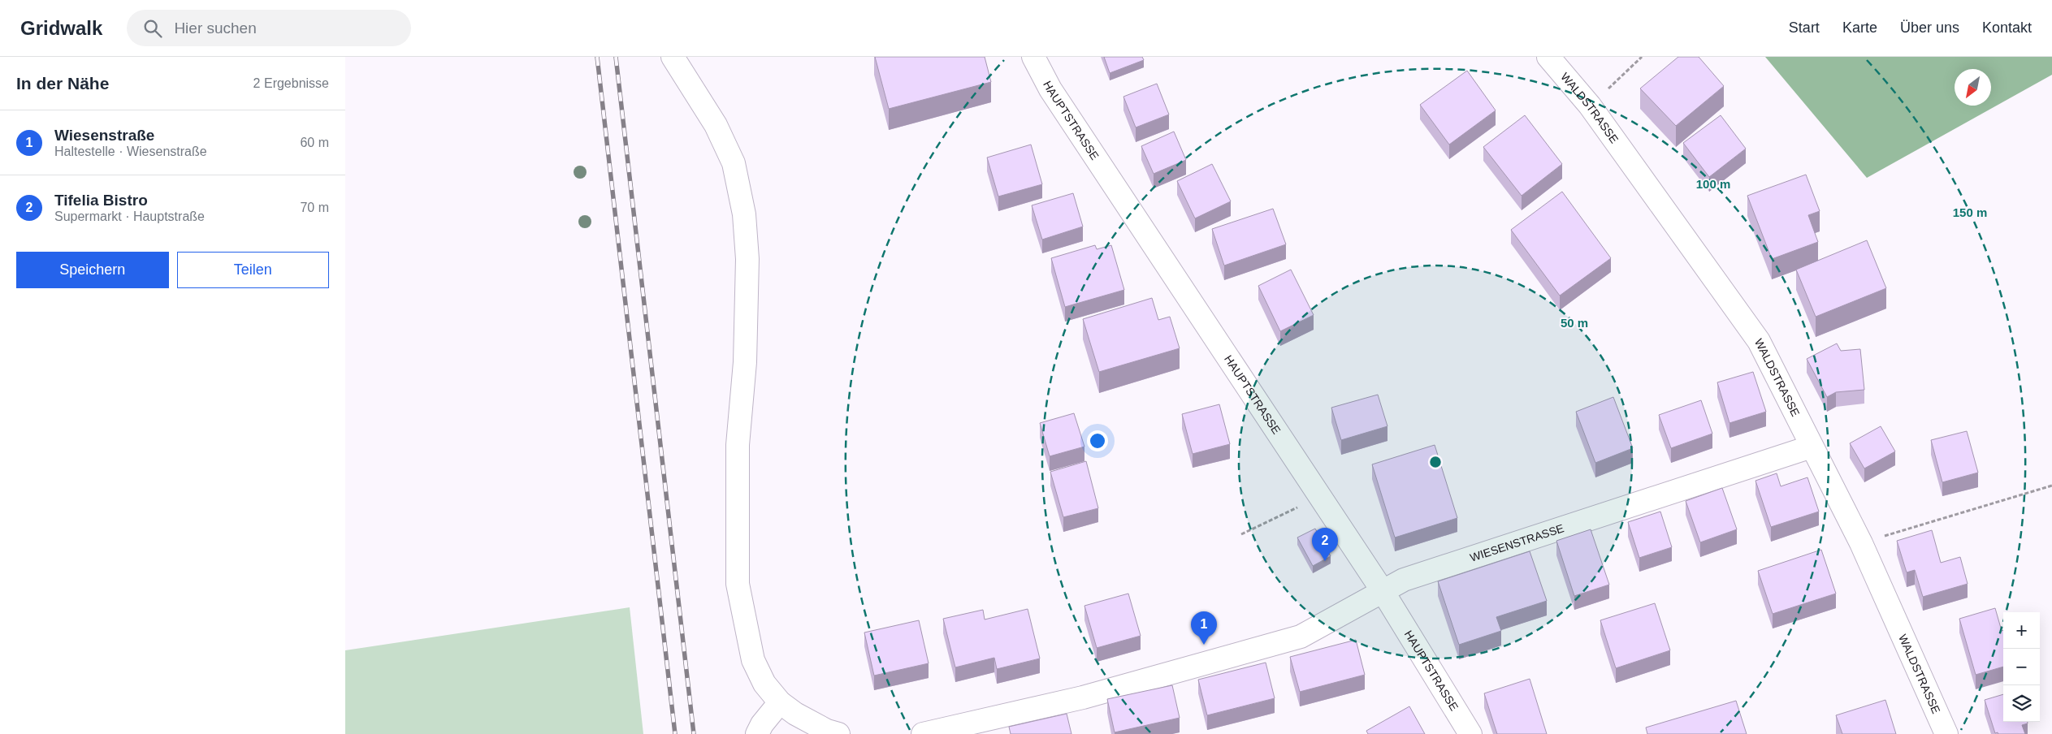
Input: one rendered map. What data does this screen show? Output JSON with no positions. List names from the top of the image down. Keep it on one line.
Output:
{"streets":{"street":["WALDSTRASSE","HAUPTSTRASSE","WIESENSTRASSE"]},"crossings":[["WALDSTRASSE","WIESENSTRASSE"],["HAUPTSTRASSE","WIESENSTRASSE"]],"north":"bottom left","page":{"header":"Gridwalk","search":"Hier suchen","nav":["Start","Karte","Über uns","Kontakt"],"heading":["In der Nähe","2 Ergebnisse"],"list":[{"mark":"1","name":"Wiesenstraße","note":"Haltestelle · Wiesenstraße","value":"60 m"},{"mark":"2","name":"Tifelia Bistro","note":"Supermarkt · Hauptstraße","value":"70 m"}],"buttons":["Speichern","Teilen"],"pins":["2","1"],"map_buttons":["+","−"]},"rings":["100 m","150 m","50 m"]}
